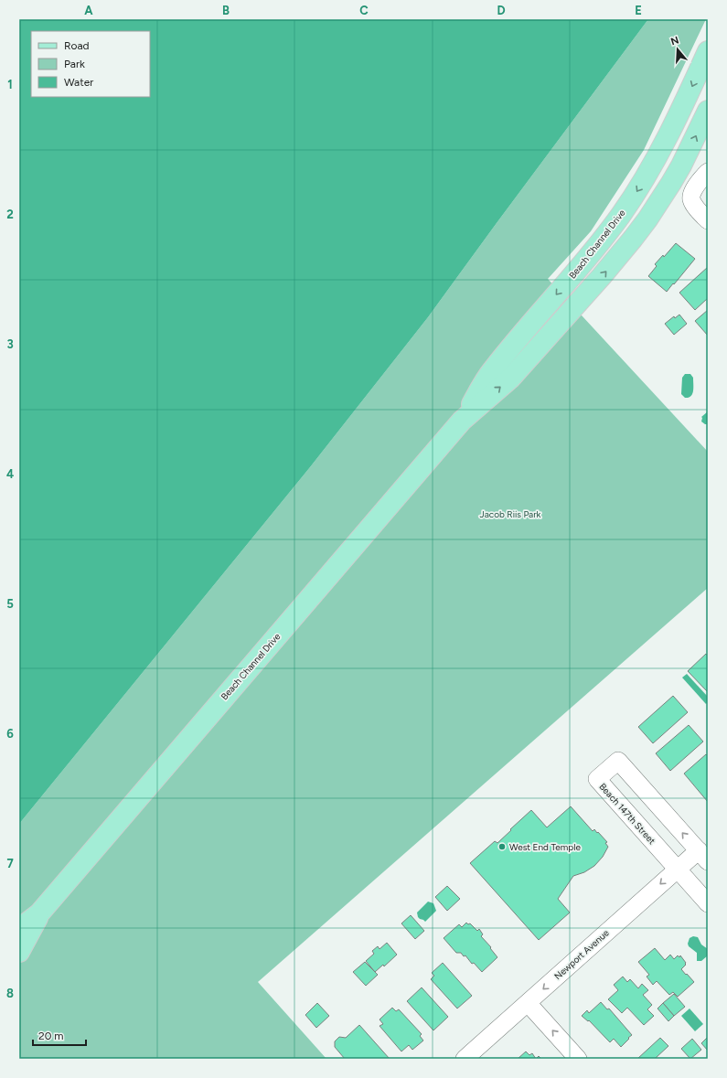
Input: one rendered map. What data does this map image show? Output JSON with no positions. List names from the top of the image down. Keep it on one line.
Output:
{"streets":{"main road":["Beach Channel Drive"],"street":["Beach 147th Street","Newport Avenue"]},"crossings":[["Beach 147th Street","Newport Avenue"]],"one_way":["Newport Avenue"],"parks":["Jacob Riis Park"],"places":["West End Temple"],"legend":["Road","Park","Water"],"scale_bar":"20 m","north":"top","grid":{"columns":["A","B","C","D","E"],"rows":["1","2","3","4","5","6","7","8"]}}
